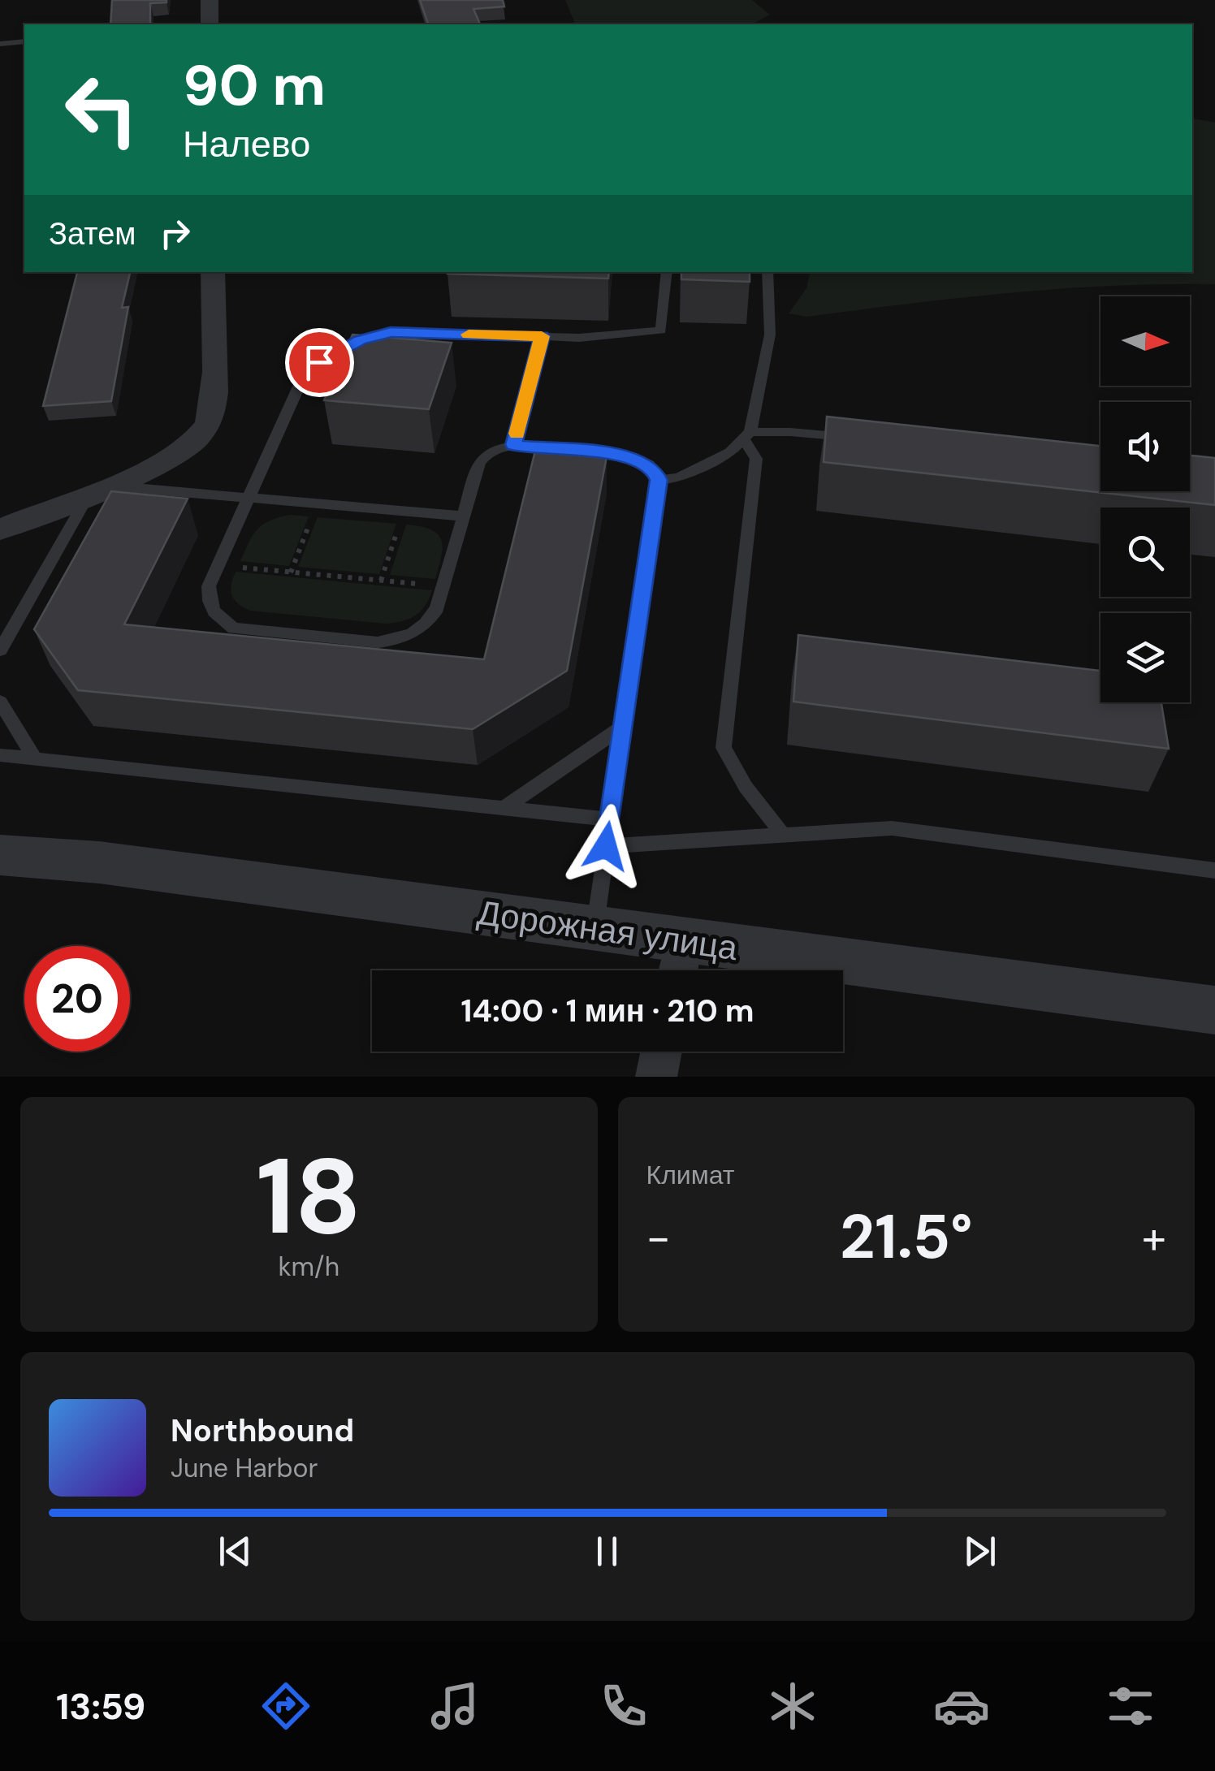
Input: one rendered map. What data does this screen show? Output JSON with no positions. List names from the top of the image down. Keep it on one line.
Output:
{"streets":{"street":["Дорожная улица"]},"north":"right","page":{"turn":["90 m","Налево"],"then":"Затем","limit":"20","trip":"14:00 · 1 мин · 210 m","tile":[["18","km/h"],"Климат"],"heat":["−","21.5°","+"],"song":["Northbound","June Harbor"],"tabs":"13:59"}}
